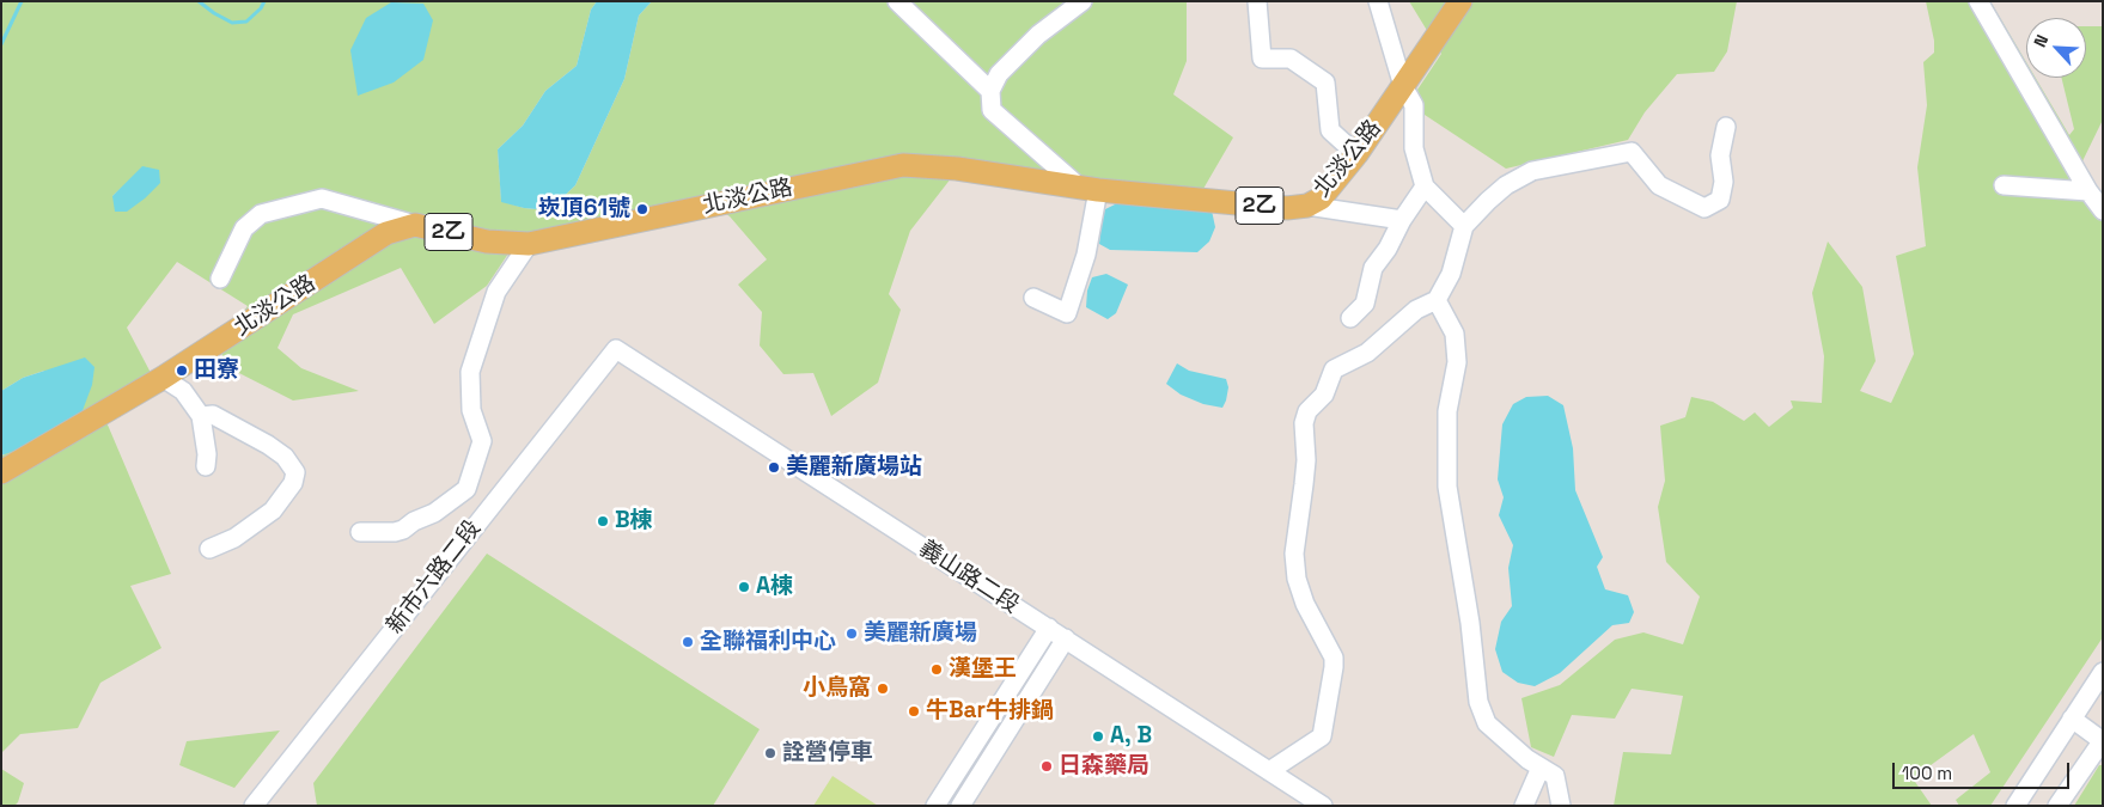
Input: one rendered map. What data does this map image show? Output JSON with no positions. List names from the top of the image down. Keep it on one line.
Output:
{"streets":{"main road":["北淡公路","2乙"],"street":["新市六路二段","義山路二段"]},"crossings":[["新市六路二段","義山路二段"]],"places":["崁頂61號","田寮","美麗新廣場站","B棟","A棟","美麗新廣場","全聯福利中心","漢堡王","小鳥窩","牛Bar牛排鍋","A, B","詮營停車","日森藥局"],"scale_bar":"100 m","north":"top left"}
